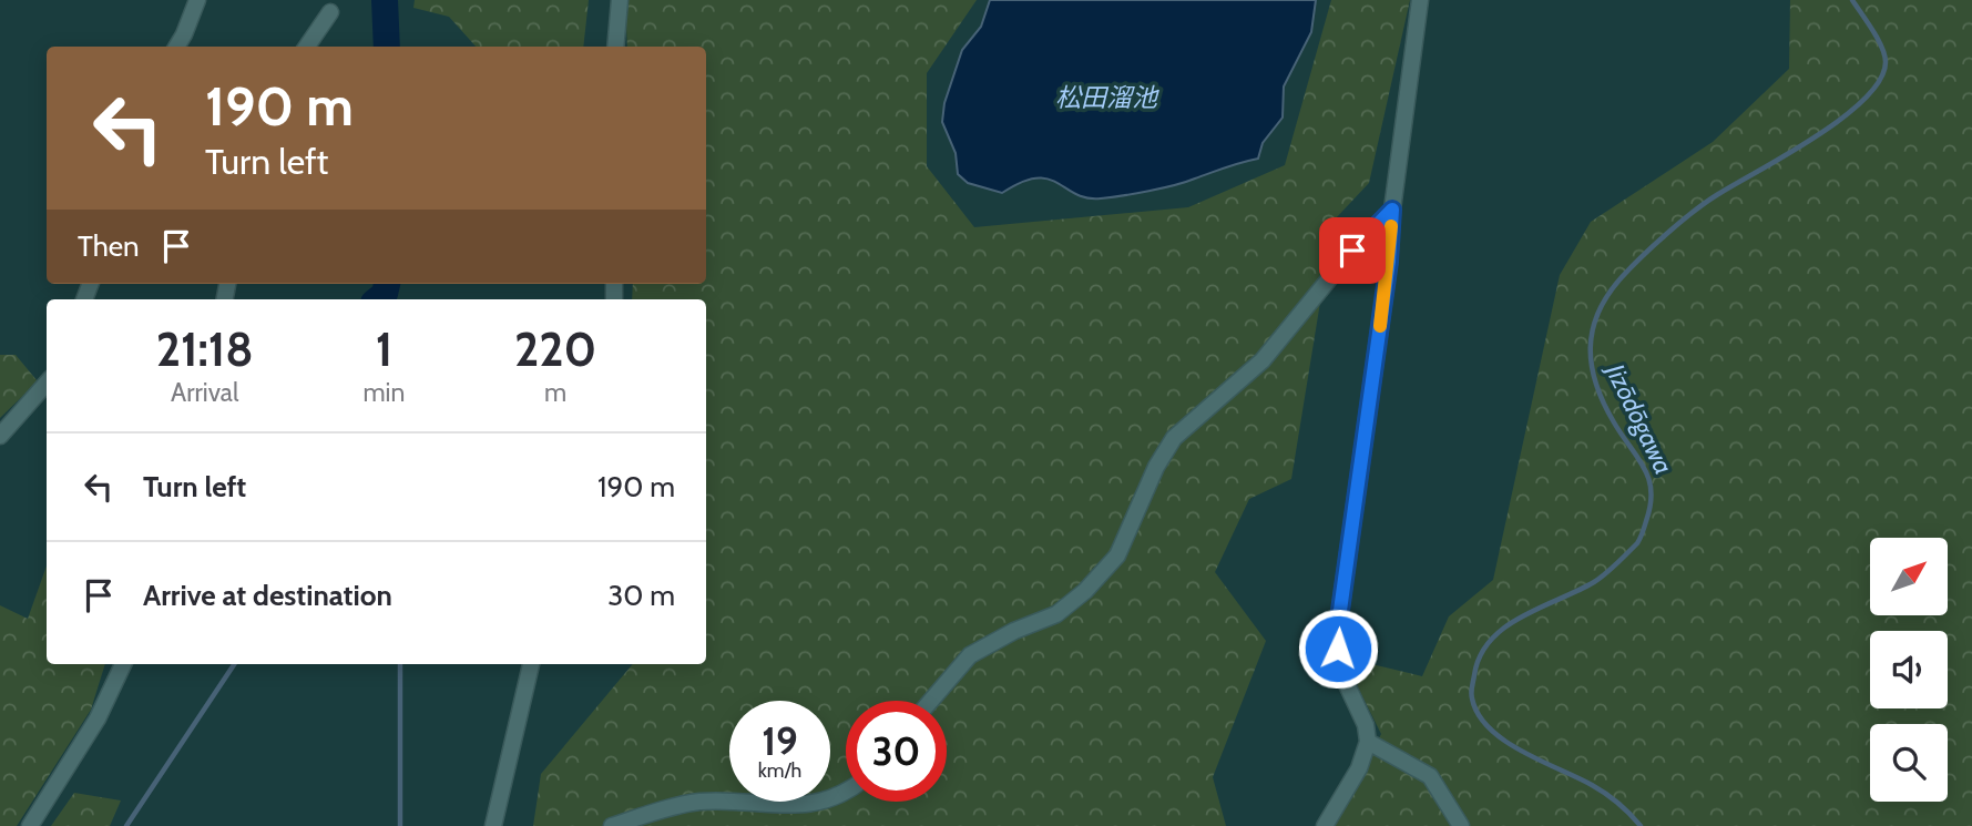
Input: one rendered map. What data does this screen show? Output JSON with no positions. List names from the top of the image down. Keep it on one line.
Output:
{"water":["松田溜池","Jizōdōgawa"],"north":"top right","page":{"turn":["190 m","Turn left"],"then":"Then","eta":["21:18","Arrival","1","min","220","m"],"list":[{"name":"Turn left","value":"190 m"},{"name":"Arrive at destination","value":"30 m"}],"speed":"19 km/h","limit":"30"}}
